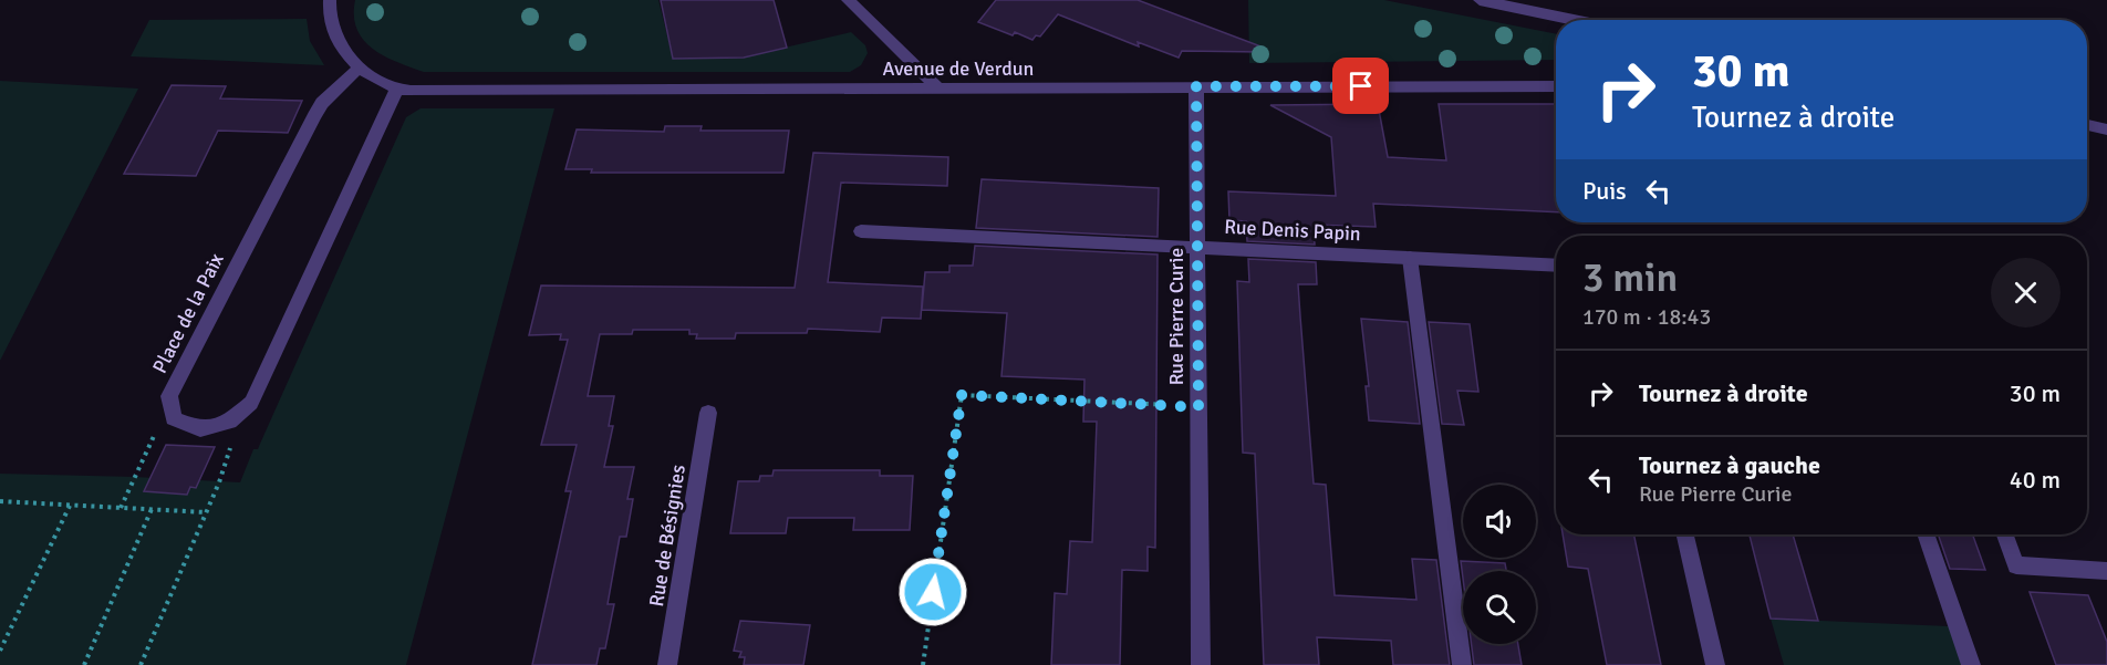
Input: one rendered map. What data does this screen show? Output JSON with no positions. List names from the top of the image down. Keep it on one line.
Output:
{"streets":{"street":["Avenue de Verdun","Rue Denis Papin","Place de la Paix","Rue Pierre Curie","Rue de Bésignies"]},"crossings":[["Avenue de Verdun","Place de la Paix"],["Avenue de Verdun","Rue Pierre Curie"],["Rue Denis Papin","Rue Pierre Curie"]],"page":{"turn":["30 m","Tournez à droite"],"then":"Puis","heading":["3 min","170 m · 18:43"],"list":[{"name":"Tournez à droite","value":"30 m"},{"name":"Tournez à gauche","note":"Rue Pierre Curie","value":"40 m"}]}}
